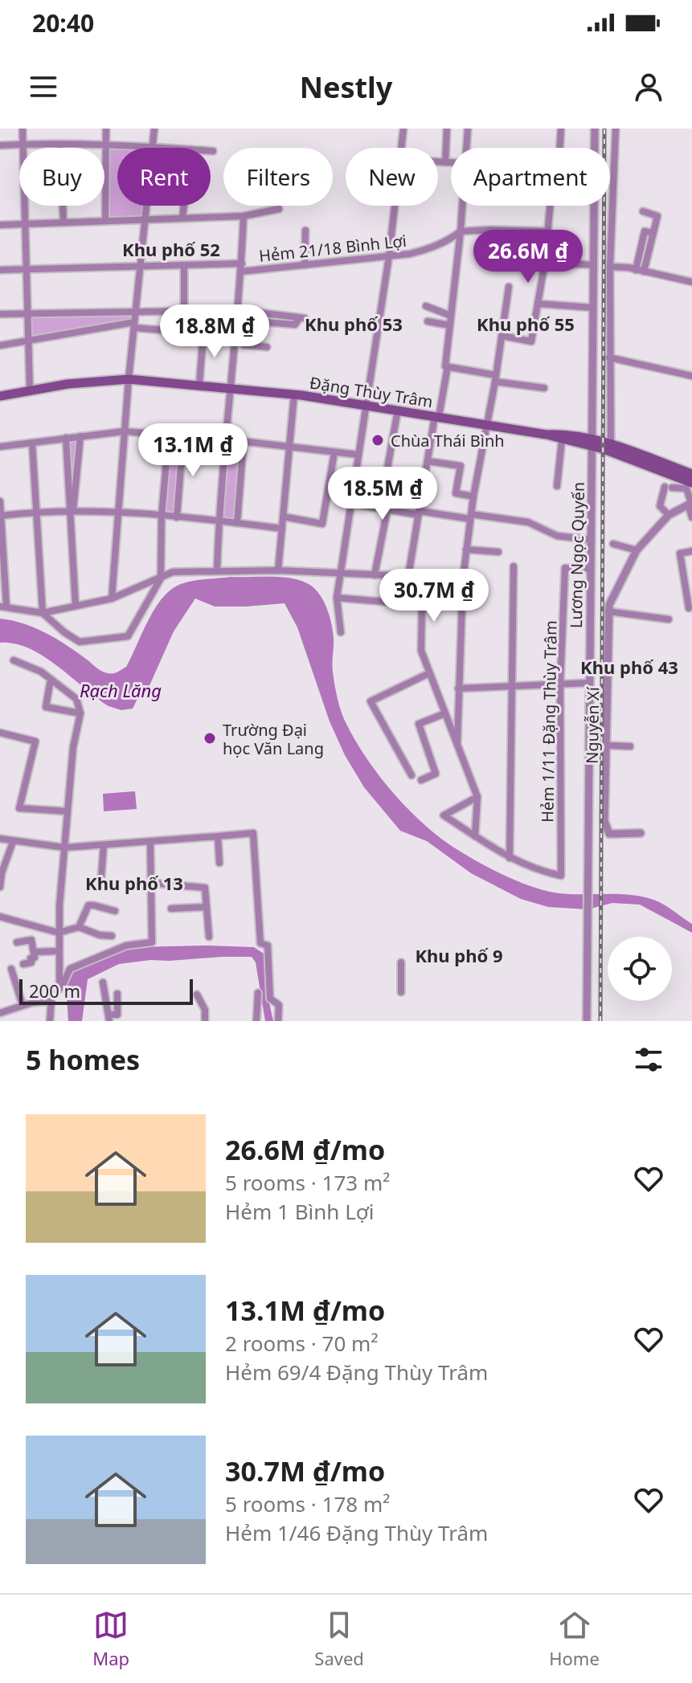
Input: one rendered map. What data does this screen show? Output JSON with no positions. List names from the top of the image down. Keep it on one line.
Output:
{"streets":{"main road":["Đặng Thùy Trâm"],"street":["Hẻm 21/18 Bình Lợi","Lương Ngọc Quyến","Hẻm 1/11 Đặng Thùy Trâm","Nguyễn Xí"]},"crossings":[["Đặng Thùy Trâm","Lương Ngọc Quyến"],["Lương Ngọc Quyến","Hẻm 1/11 Đặng Thùy Trâm"]],"districts":["Khu phố 52","Khu phố 53","Khu phố 55","Khu phố 43","Khu phố 13","Khu phố 9"],"water":["Rạch Lăng"],"places":["Chùa Thái Bình","Trường Đại học Văn Lang"],"scale_bar":"200 m","page":{"status":"20:40","header":"Nestly","chip":["Buy","Rent","Filters","New","Apartment"],"price":["26.6M ₫","18.8M ₫","13.1M ₫","18.5M ₫","30.7M ₫"],"scale":"200 m","heading":"5 homes","list":[{"name":"26.6M ₫/mo","note":"5 rooms · 173 m² · Hẻm 1 Bình Lợi"},{"name":"13.1M ₫/mo","note":"2 rooms · 70 m² · Hẻm 69/4 Đặng Thùy Trâm"},{"name":"30.7M ₫/mo","note":"5 rooms · 178 m² · Hẻm 1/46 Đặng Thùy Trâm"}],"tabs":["Map","Saved","Home"]}}
